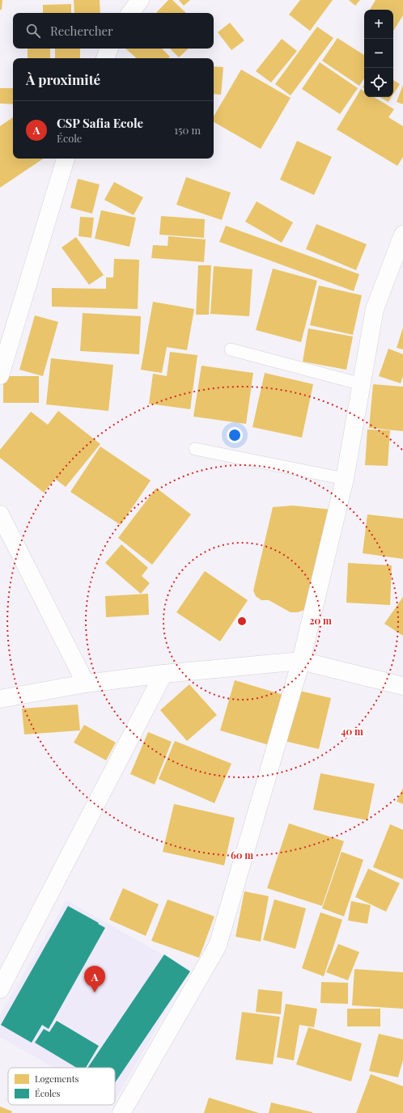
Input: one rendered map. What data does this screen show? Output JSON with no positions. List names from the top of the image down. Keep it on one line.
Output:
{"legend":["Logements","Écoles"],"page":{"map_buttons":["+","−"],"search":"Rechercher","heading":"À proximité","list":[{"mark":"A","name":"CSP Safia Ecole","note":"École","value":"150 m"}],"pins":"A"},"rings":["20 m","40 m","60 m"]}
